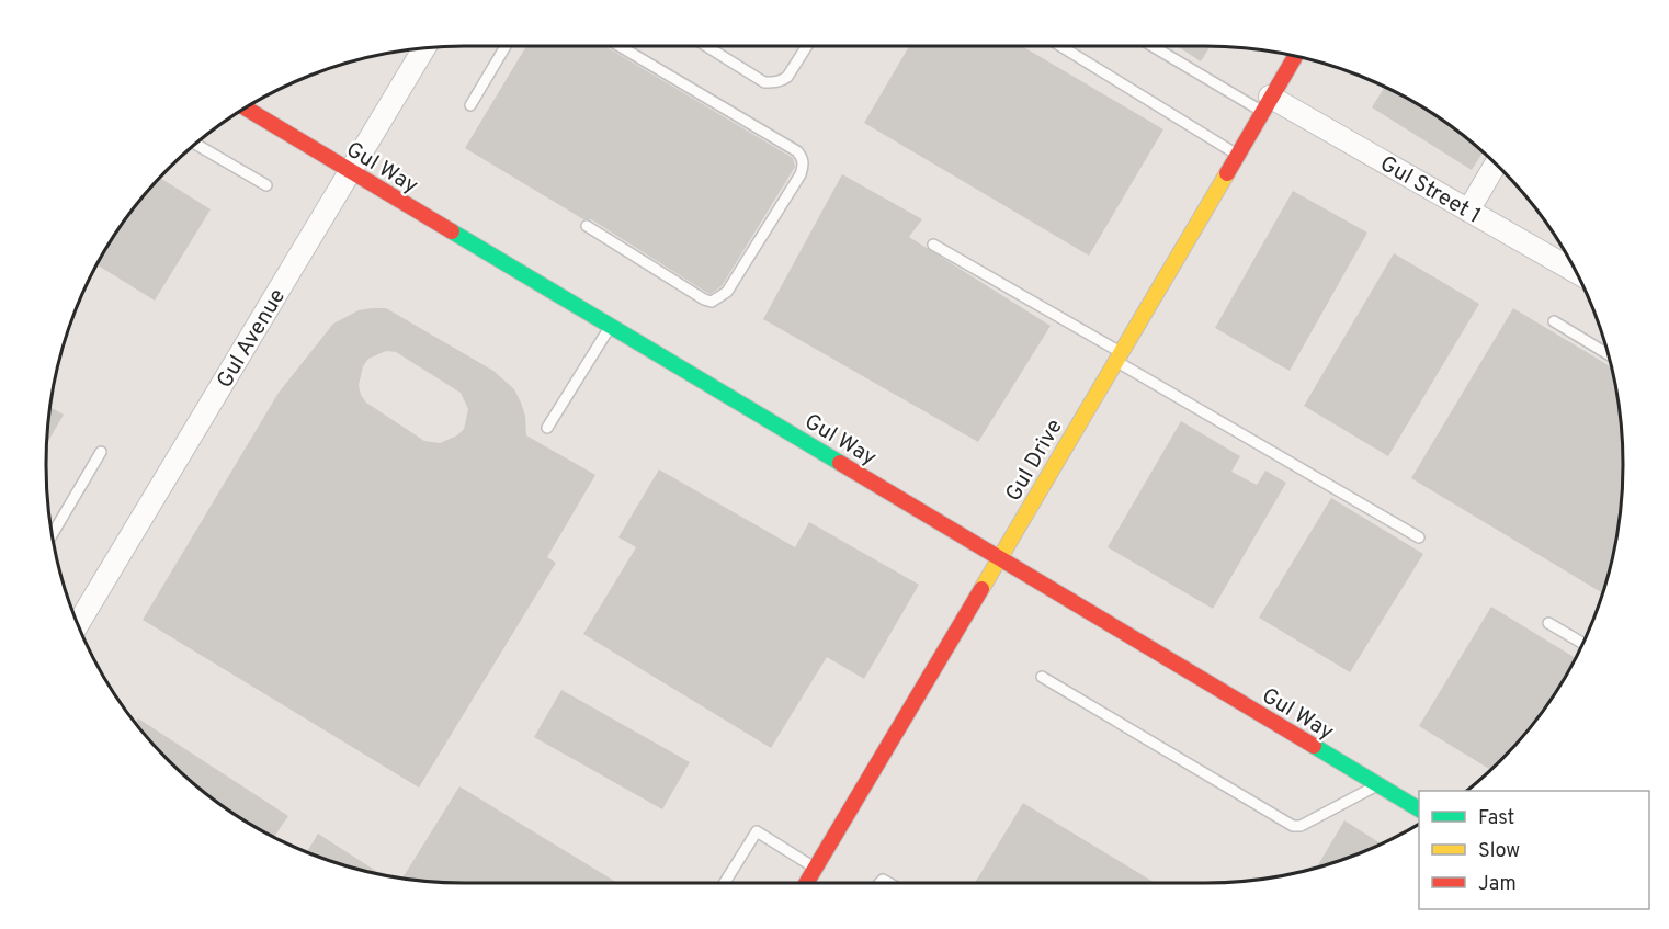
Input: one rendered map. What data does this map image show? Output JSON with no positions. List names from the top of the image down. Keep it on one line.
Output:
{"streets":{"street":["Gul Way","Gul Street 1","Gul Avenue","Gul Drive"]},"crossings":[["Gul Way","Gul Avenue"],["Gul Way","Gul Drive"],["Gul Street 1","Gul Drive"]],"legend":["Fast","Slow","Jam"]}
